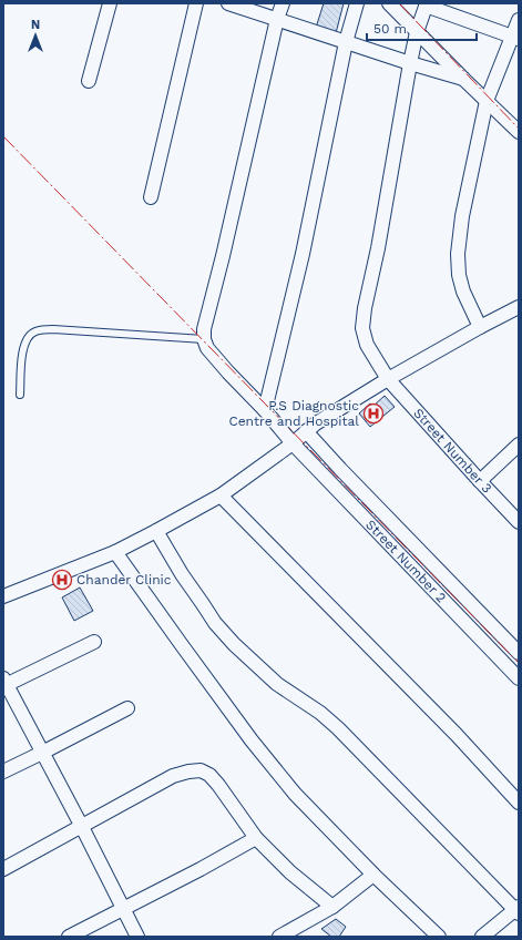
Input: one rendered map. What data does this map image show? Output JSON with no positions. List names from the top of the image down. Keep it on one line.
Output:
{"streets":{"street":["Street Number 3","Street Number 2"]},"places":{"hospital":["P.S Diagnostic Centre and Hospital","Chander Clinic"]},"scale_bar":"50 m","north":"top"}
